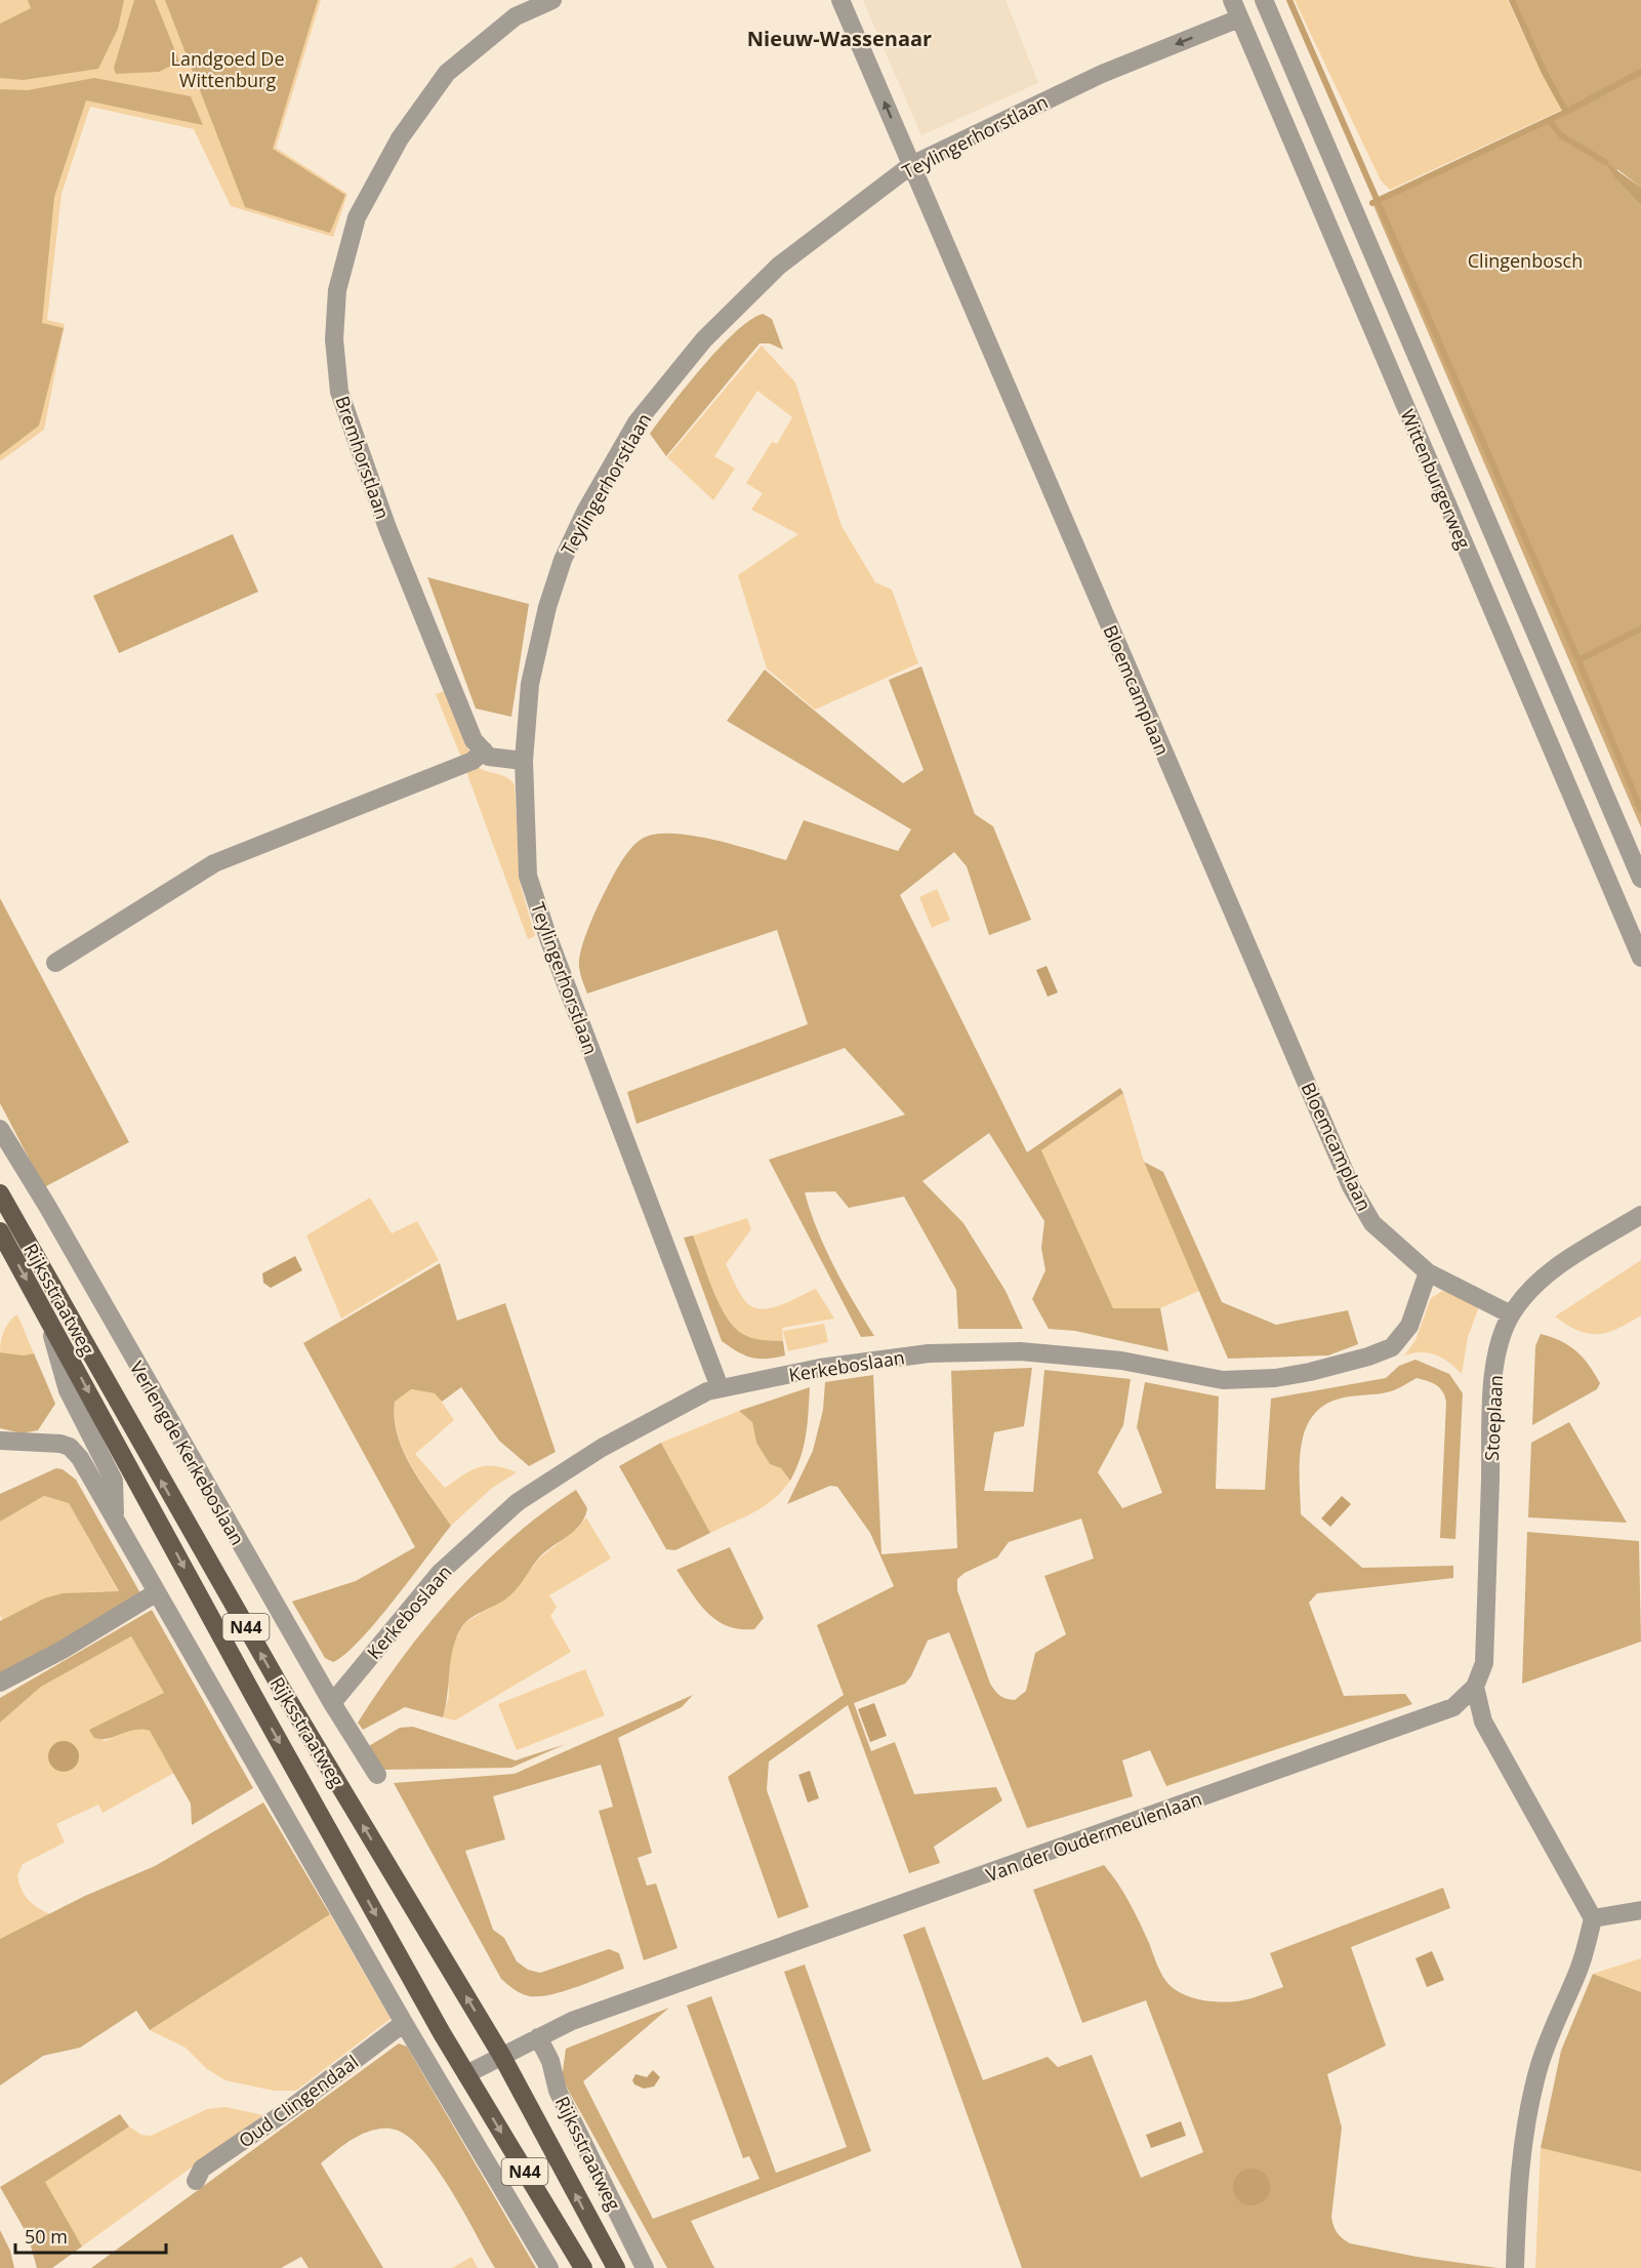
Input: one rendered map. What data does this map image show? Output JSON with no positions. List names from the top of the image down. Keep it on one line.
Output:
{"streets":{"main road":["Rijksstraatweg","N44"],"street":["Teylingerhorstlaan","Bremhorstlaan","Wittenburgerweg","Bloemcamplaan","Kerkeboslaan","Stoeplaan","Verlengde Kerkeboslaan","Van der Oudermeulenlaan","Oud Clingendaal"]},"crossings":[["Teylingerhorstlaan","Wittenburgerweg"],["Teylingerhorstlaan","Bloemcamplaan"],["Teylingerhorstlaan","Kerkeboslaan"],["Bloemcamplaan","Kerkeboslaan"],["Bloemcamplaan","Stoeplaan"],["Rijksstraatweg","Van der Oudermeulenlaan"],["Rijksstraatweg","Oud Clingendaal"],["Kerkeboslaan","Verlengde Kerkeboslaan"],["Stoeplaan","Van der Oudermeulenlaan"]],"districts":["Nieuw-Wassenaar"],"parks":["Landgoed De Wittenburg","Clingenbosch"],"scale_bar":"50 m"}
